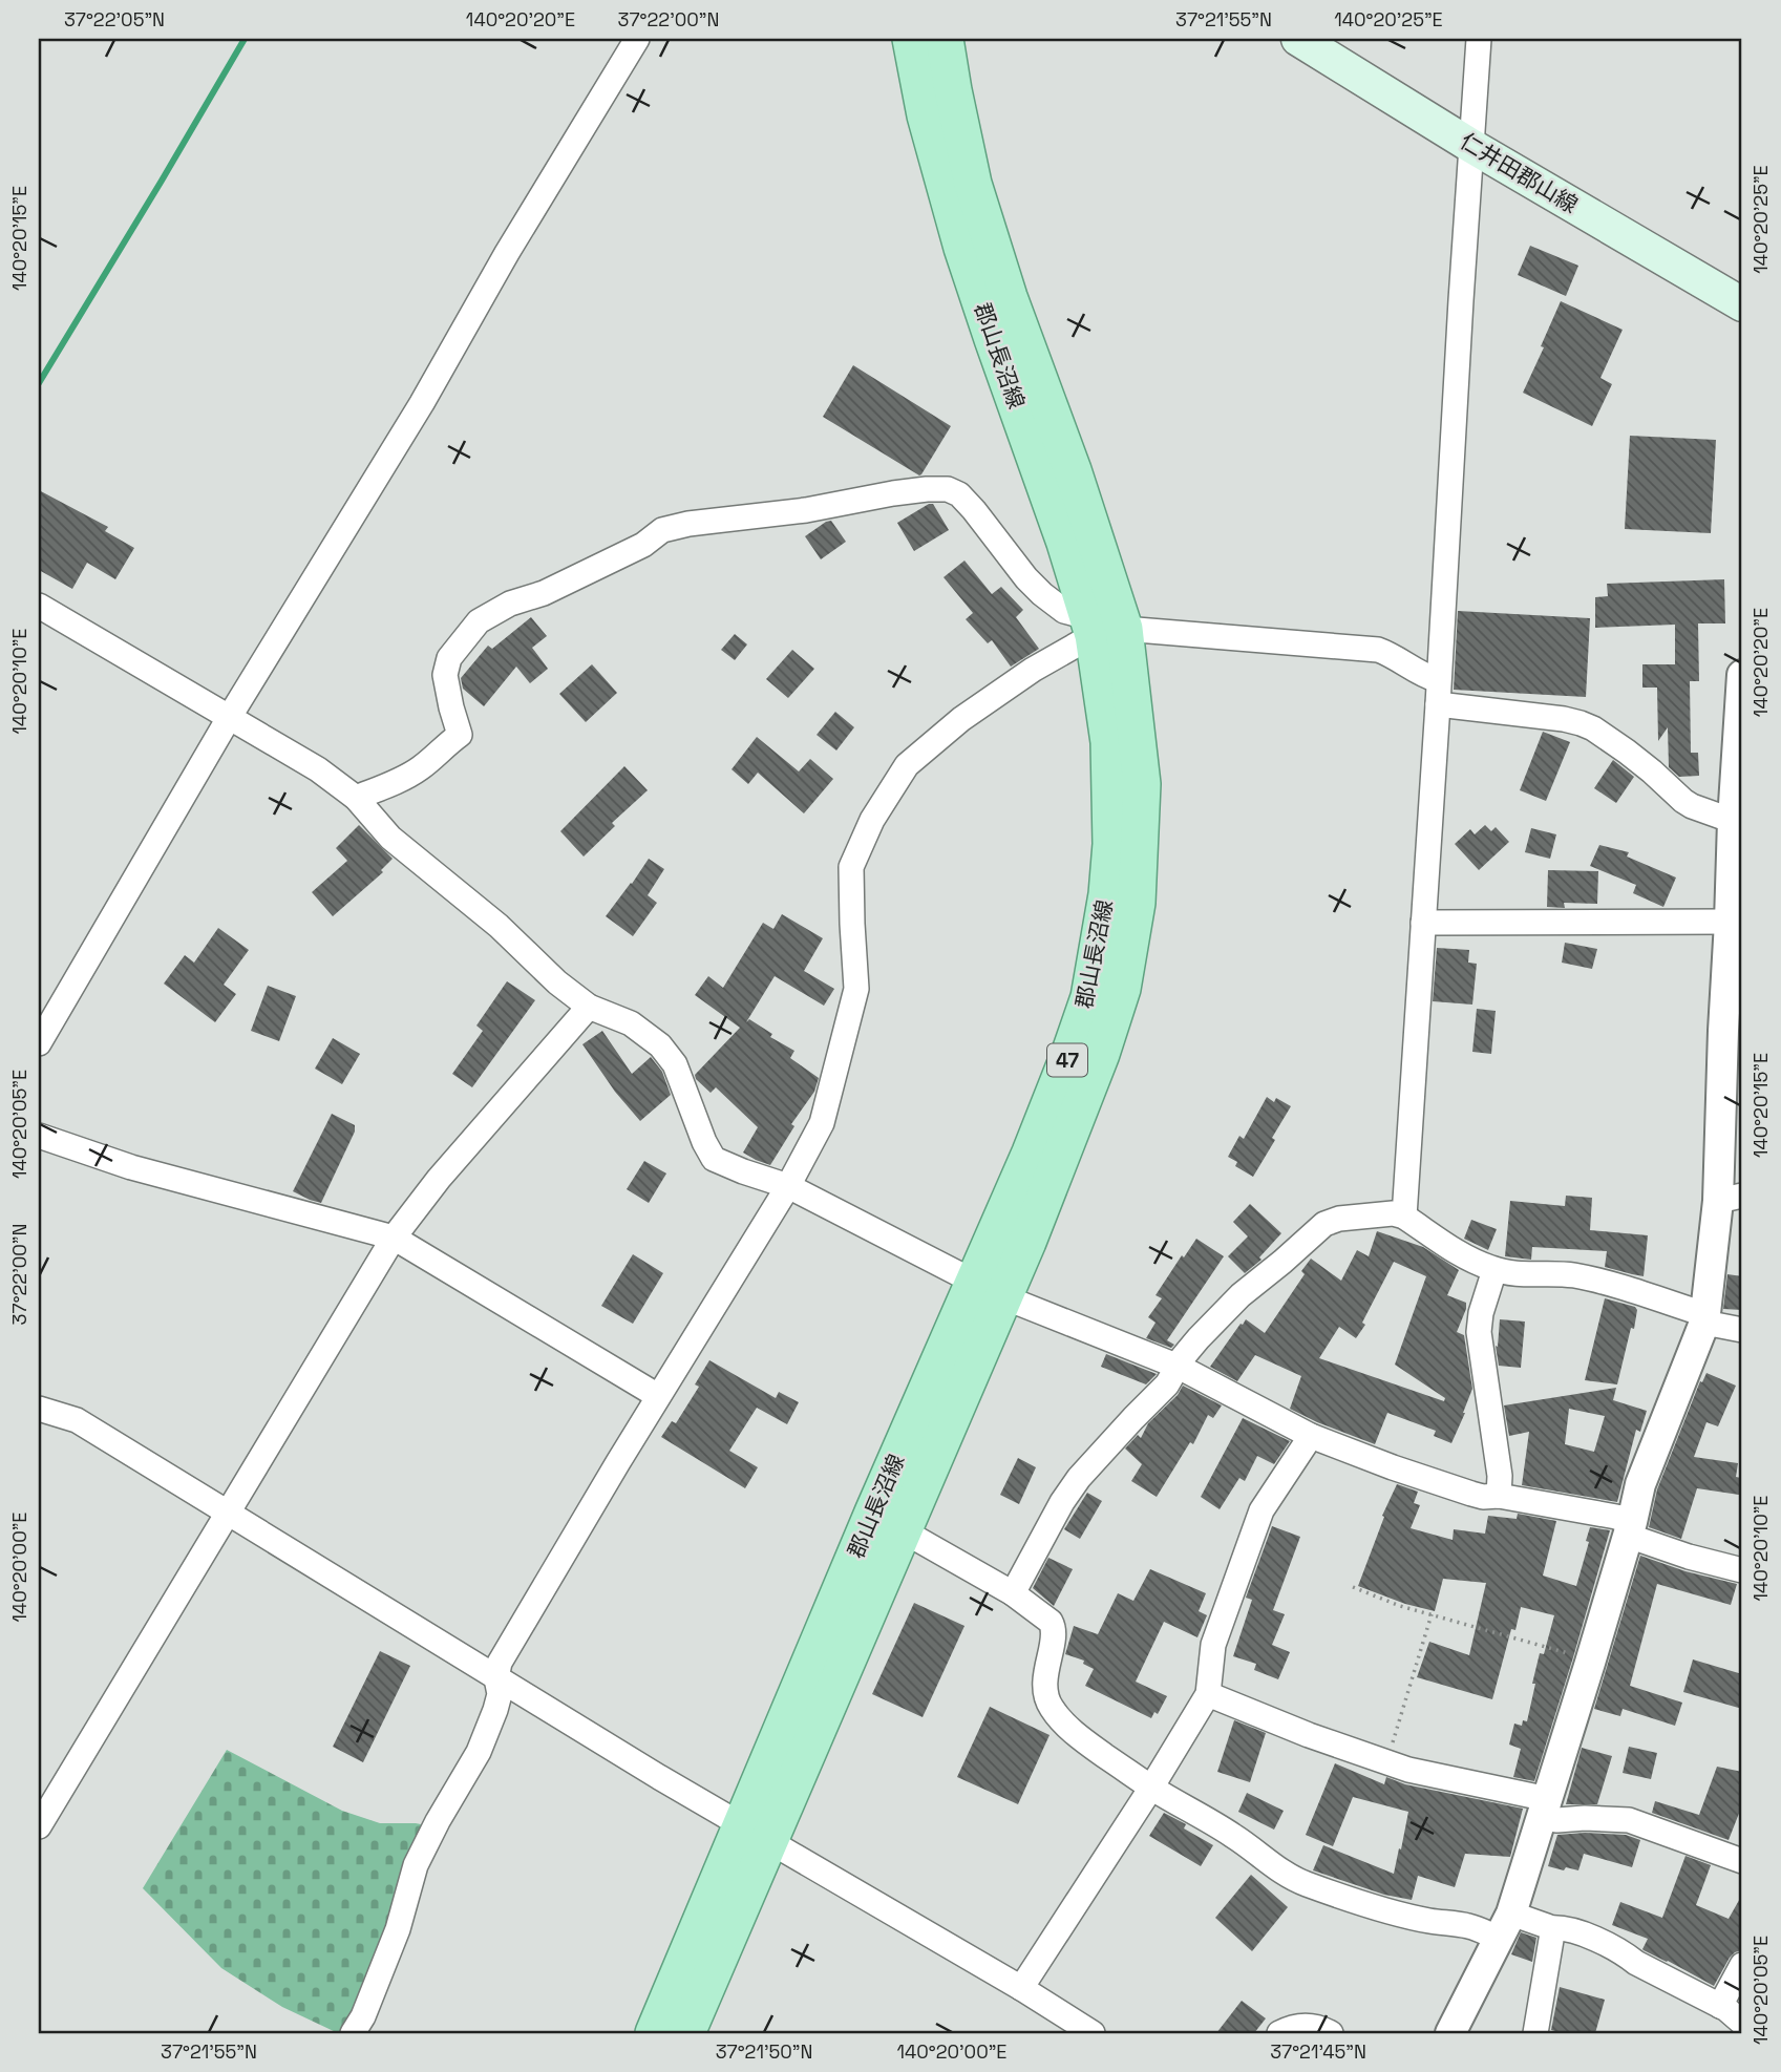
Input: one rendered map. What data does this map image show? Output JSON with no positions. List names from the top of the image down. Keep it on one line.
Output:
{"streets":{"main road":["仁井田郡山線","郡山長沼線","47"]},"coordinates":["37°22'05\"N","140°20'20\"E","37°22'00\"N","37°21'55\"N","140°20'25\"E","140°20'15\"E","140°20'10\"E","140°20'05\"E","140°20'00\"E","37°21'50\"N","37°21'45\"N"]}
